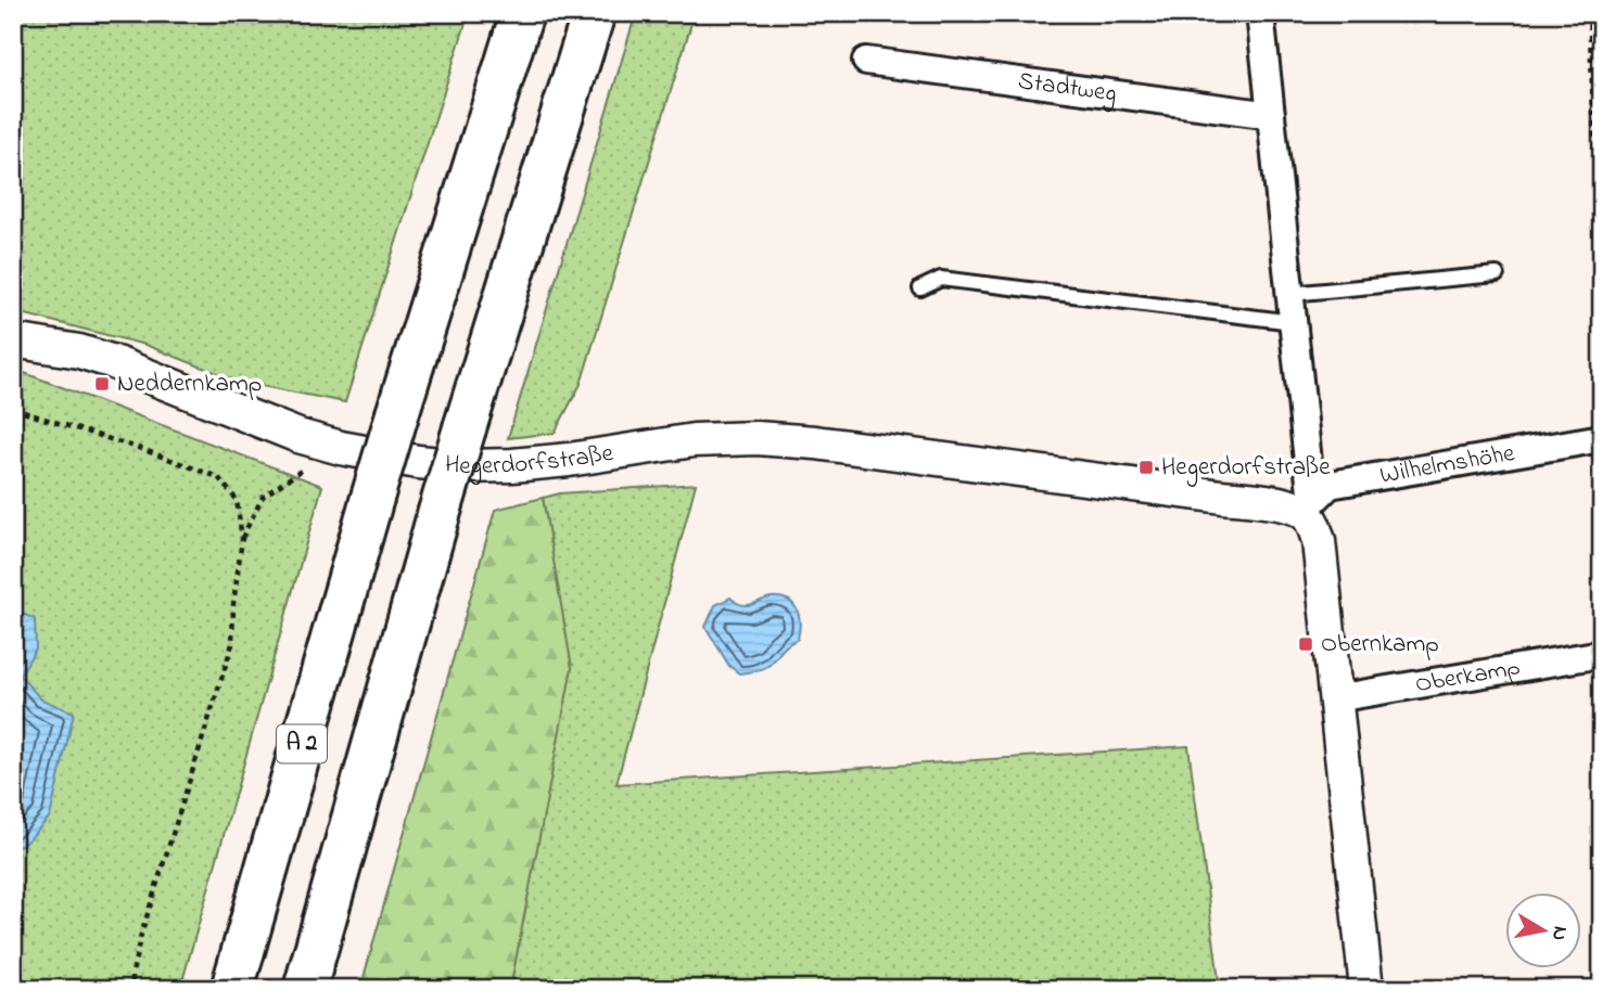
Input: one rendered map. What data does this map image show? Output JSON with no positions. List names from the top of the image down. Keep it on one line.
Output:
{"streets":{"highway":["A 2"],"street":["Stadtweg","Hegerdorfstraße","Wilhelmshöhe","Oberkamp"]},"crossings":[["Hegerdorfstraße","Wilhelmshöhe"]],"places":{"transit":["Neddernkamp","Hegerdorfstraße","Obernkamp"]},"north":"right"}
